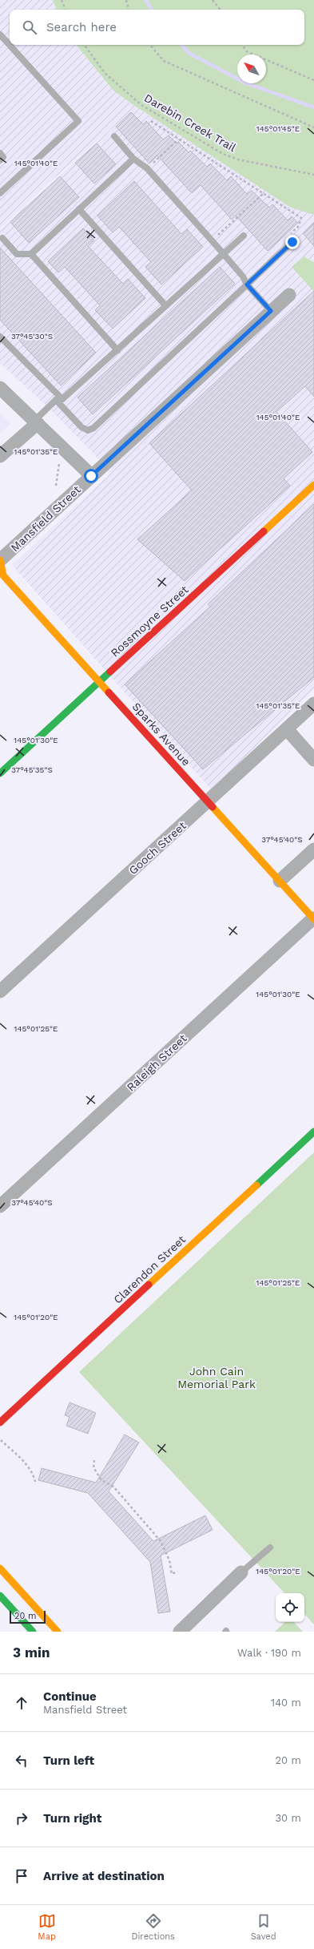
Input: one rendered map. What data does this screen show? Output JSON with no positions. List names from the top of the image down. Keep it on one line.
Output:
{"streets":{"street":["Mansfield Street","Rossmoyne Street","Sparks Avenue","Gooch Street","Raleigh Street","Clarendon Street"],"path":["Darebin Creek Trail"]},"crossings":[["Mansfield Street","Sparks Avenue"],["Rossmoyne Street","Sparks Avenue"],["Sparks Avenue","Gooch Street"],["Sparks Avenue","Raleigh Street"]],"parks":["John Cain Memorial Park"],"scale_bar":"20 m","north":"top left","page":{"search":"Search here","scale":"20 m","heading":["3 min","Walk · 190 m"],"list":[["Continue","Mansfield Street","140 m"],["Turn left","20 m"],["Turn right","30 m"],"Arrive at destination"],"nav":["Map","Directions","Saved"]},"coordinates":["145°01'45\"E","145°01'40\"E","37°45'30\"S","145°01'35\"E","145°01'30\"E","37°45'35\"S","37°45'40\"S","145°01'25\"E","145°01'20\"E"]}
